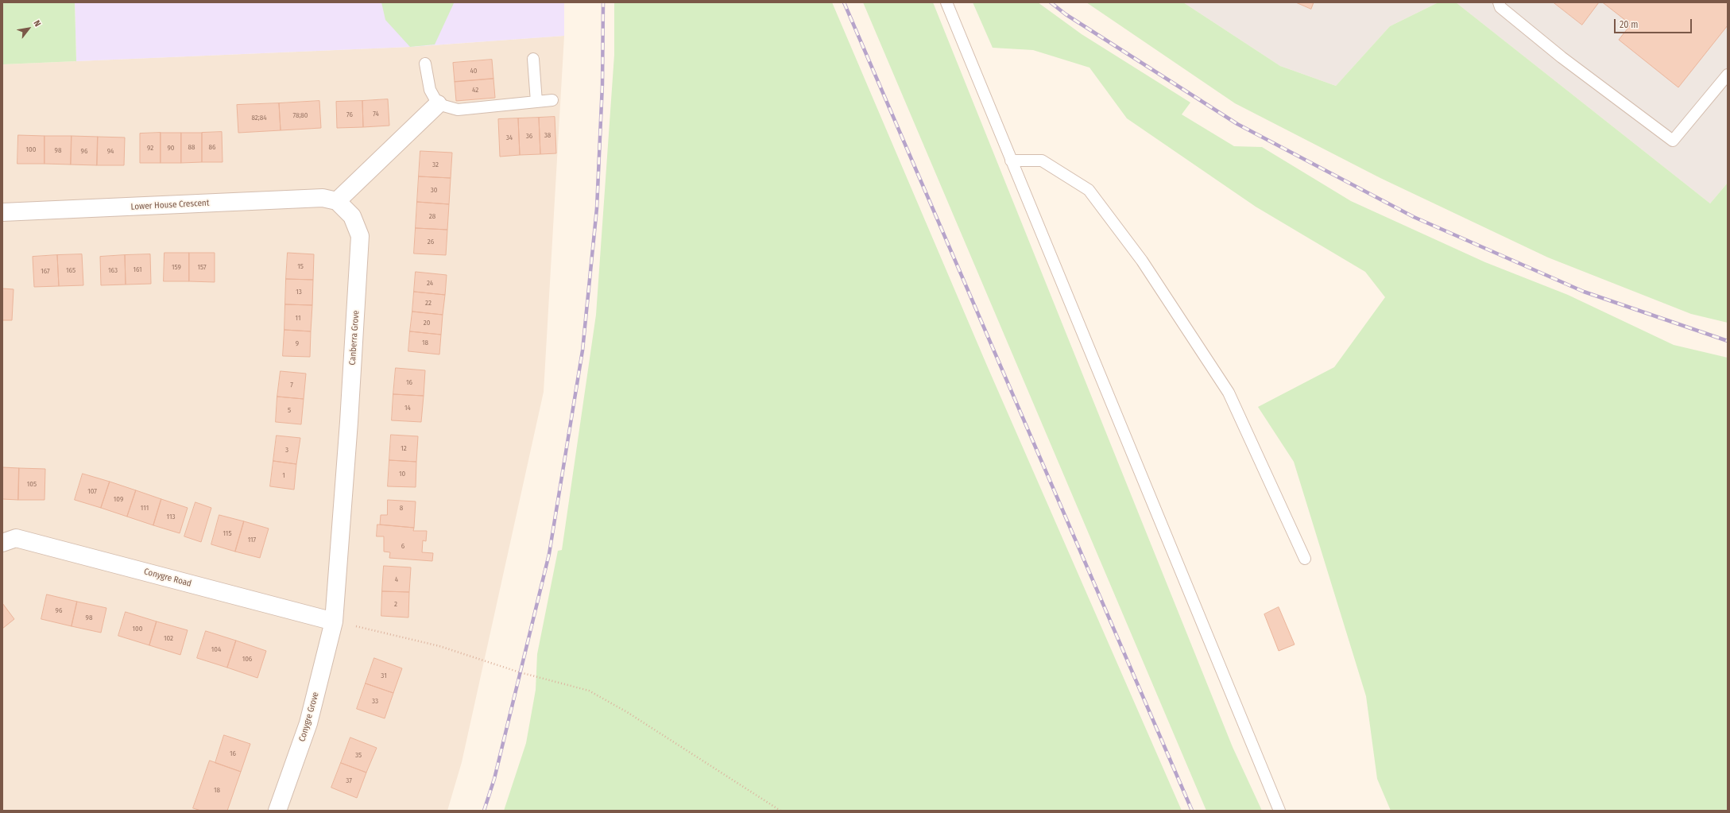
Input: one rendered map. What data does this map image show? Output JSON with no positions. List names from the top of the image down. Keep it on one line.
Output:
{"streets":{"street":["Lower House Crescent","Canberra Grove","Conygre Road","Conygre Grove"]},"crossings":[["Lower House Crescent","Canberra Grove"],["Canberra Grove","Conygre Road"],["Canberra Grove","Conygre Grove"],["Conygre Road","Conygre Grove"]],"house_numbers":["40","42","74","76","78;80","82;84","38","36","34","88","86","92","90","100","98","96","94","32","30","28","26","15","159","157","161","165","163","167","24","13","22","11","20","18","9","16","7","14","5","12","3","10","1","105","107","109","111","8","113","115","117","6","4","2","96","98","100","102","104","106","31","33","16","35","37","18"],"scale_bar":"20 m","north":"top right"}
